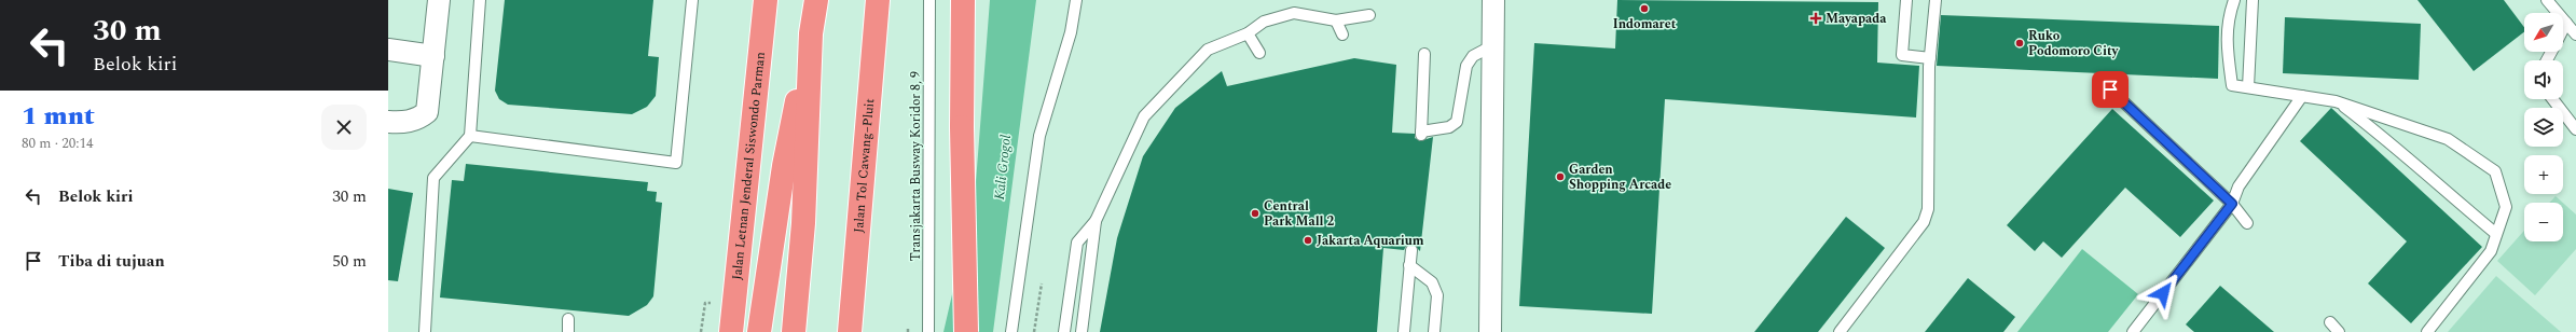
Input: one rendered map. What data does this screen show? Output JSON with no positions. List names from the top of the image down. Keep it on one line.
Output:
{"streets":{"highway":["Jalan Letnan Jenderal Siswondo Parman","Jalan Tol Cawang–Pluit"],"lane":["Transjakarta Busway Koridor 8, 9"]},"water":["Kali Grogol"],"places":{"other":["Indomaret","Ruko Podomoro City","Garden Shopping Arcade","Central Park Mall 2","Jakarta Aquarium"],"health":["Mayapada"]},"north":"bottom left","page":{"turn":["30 m","Belok kiri"],"map_buttons":["+","−"],"heading":["1 mnt","80 m · 20:14"],"list":[{"name":"Belok kiri","value":"30 m"},{"name":"Tiba di tujuan","value":"50 m"}]}}
